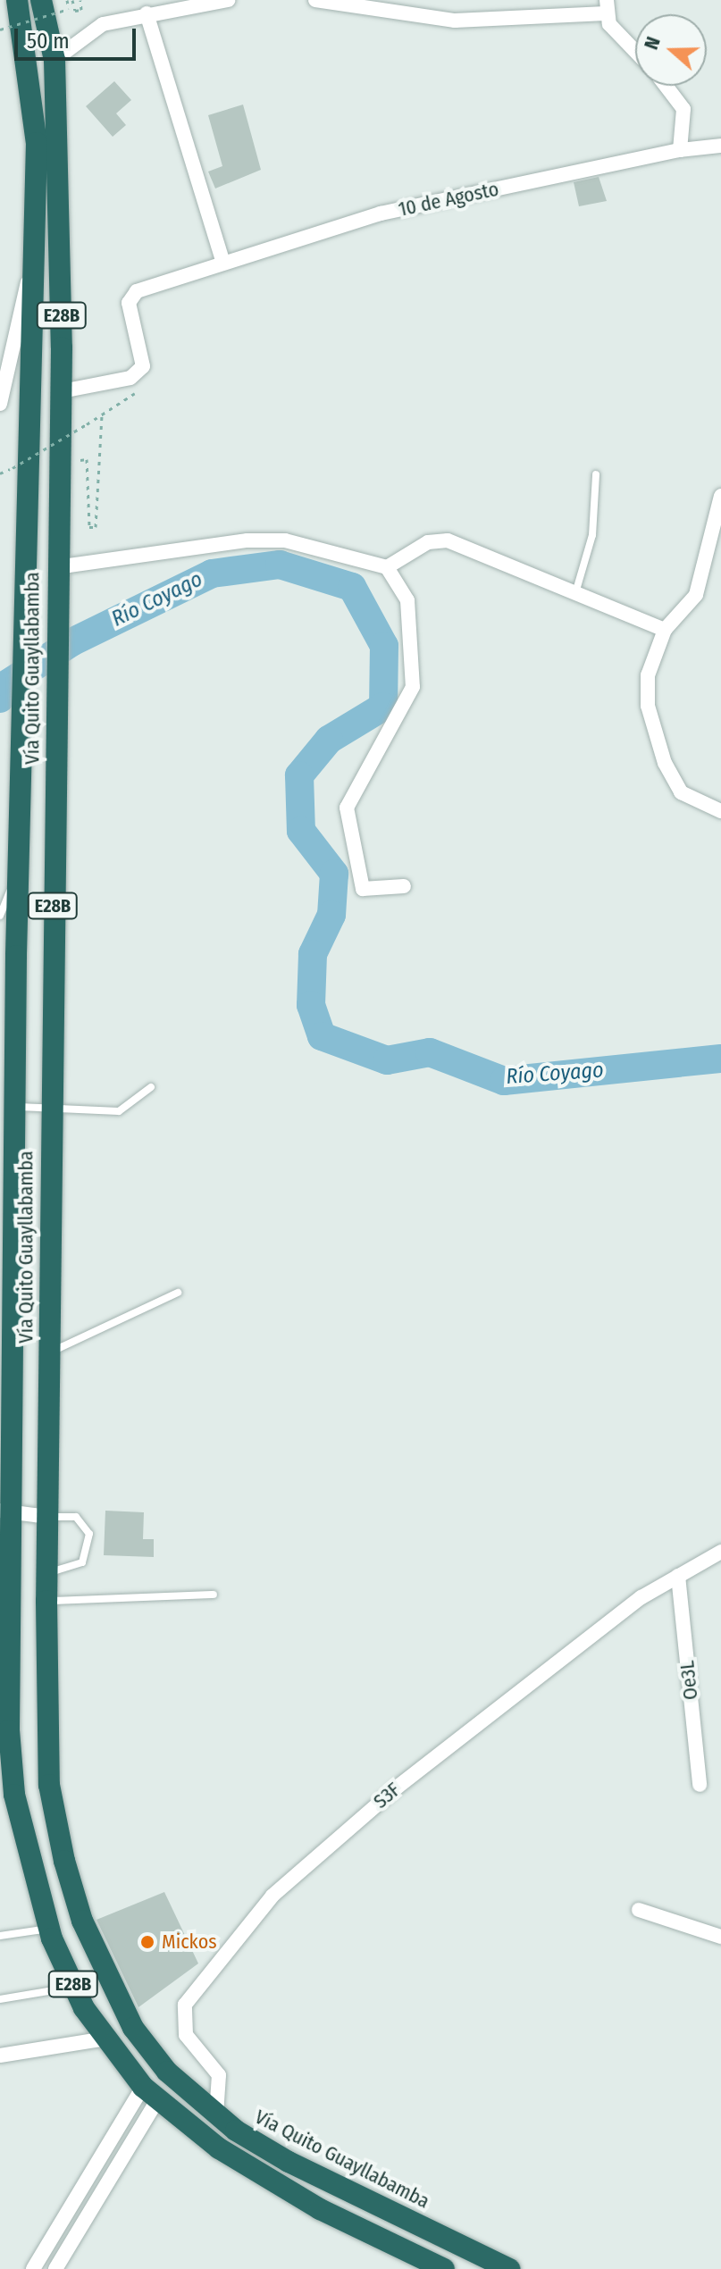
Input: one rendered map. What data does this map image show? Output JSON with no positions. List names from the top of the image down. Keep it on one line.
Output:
{"streets":{"highway":["E28B","Vía Quito Guayllabamba"],"street":["10 de Agosto","Oe3L","S3F"]},"crossings":[["Vía Quito Guayllabamba","S3F"],["Oe3L","S3F"]],"water":["Río Coyago"],"places":["Mickos"],"scale_bar":"50 m","north":"left"}
